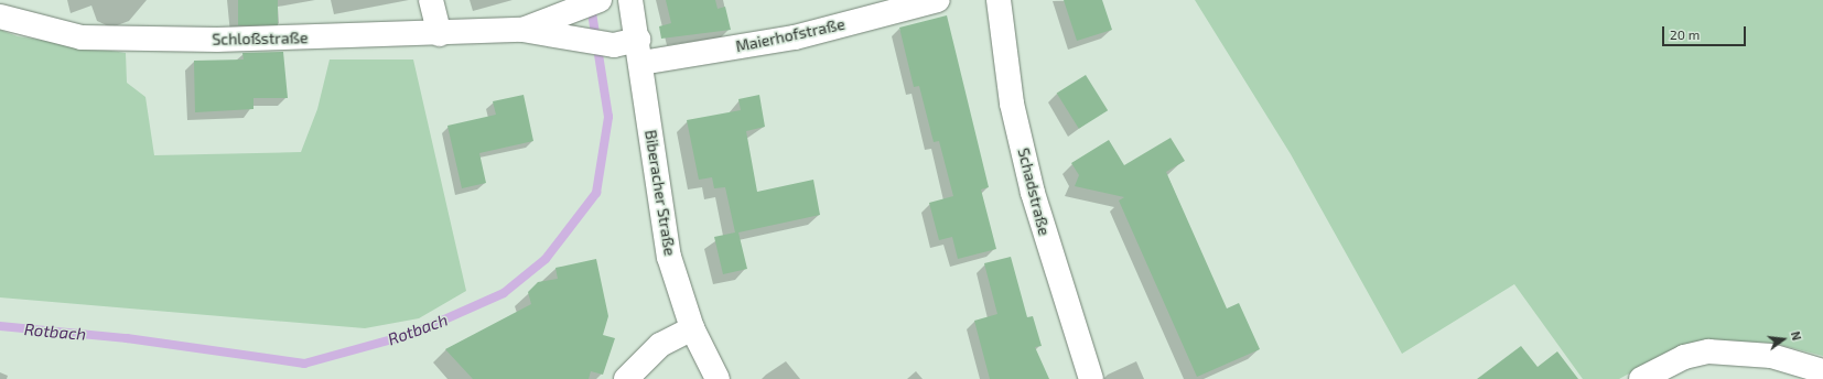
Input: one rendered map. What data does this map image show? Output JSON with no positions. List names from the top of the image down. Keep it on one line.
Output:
{"streets":{"street":["Maierhofstraße","Schloßstraße","Schadstraße","Biberacher Straße"]},"crossings":[["Maierhofstraße","Biberacher Straße"],["Schloßstraße","Biberacher Straße"]],"water":["Rotbach"],"scale_bar":"20 m","north":"right"}
